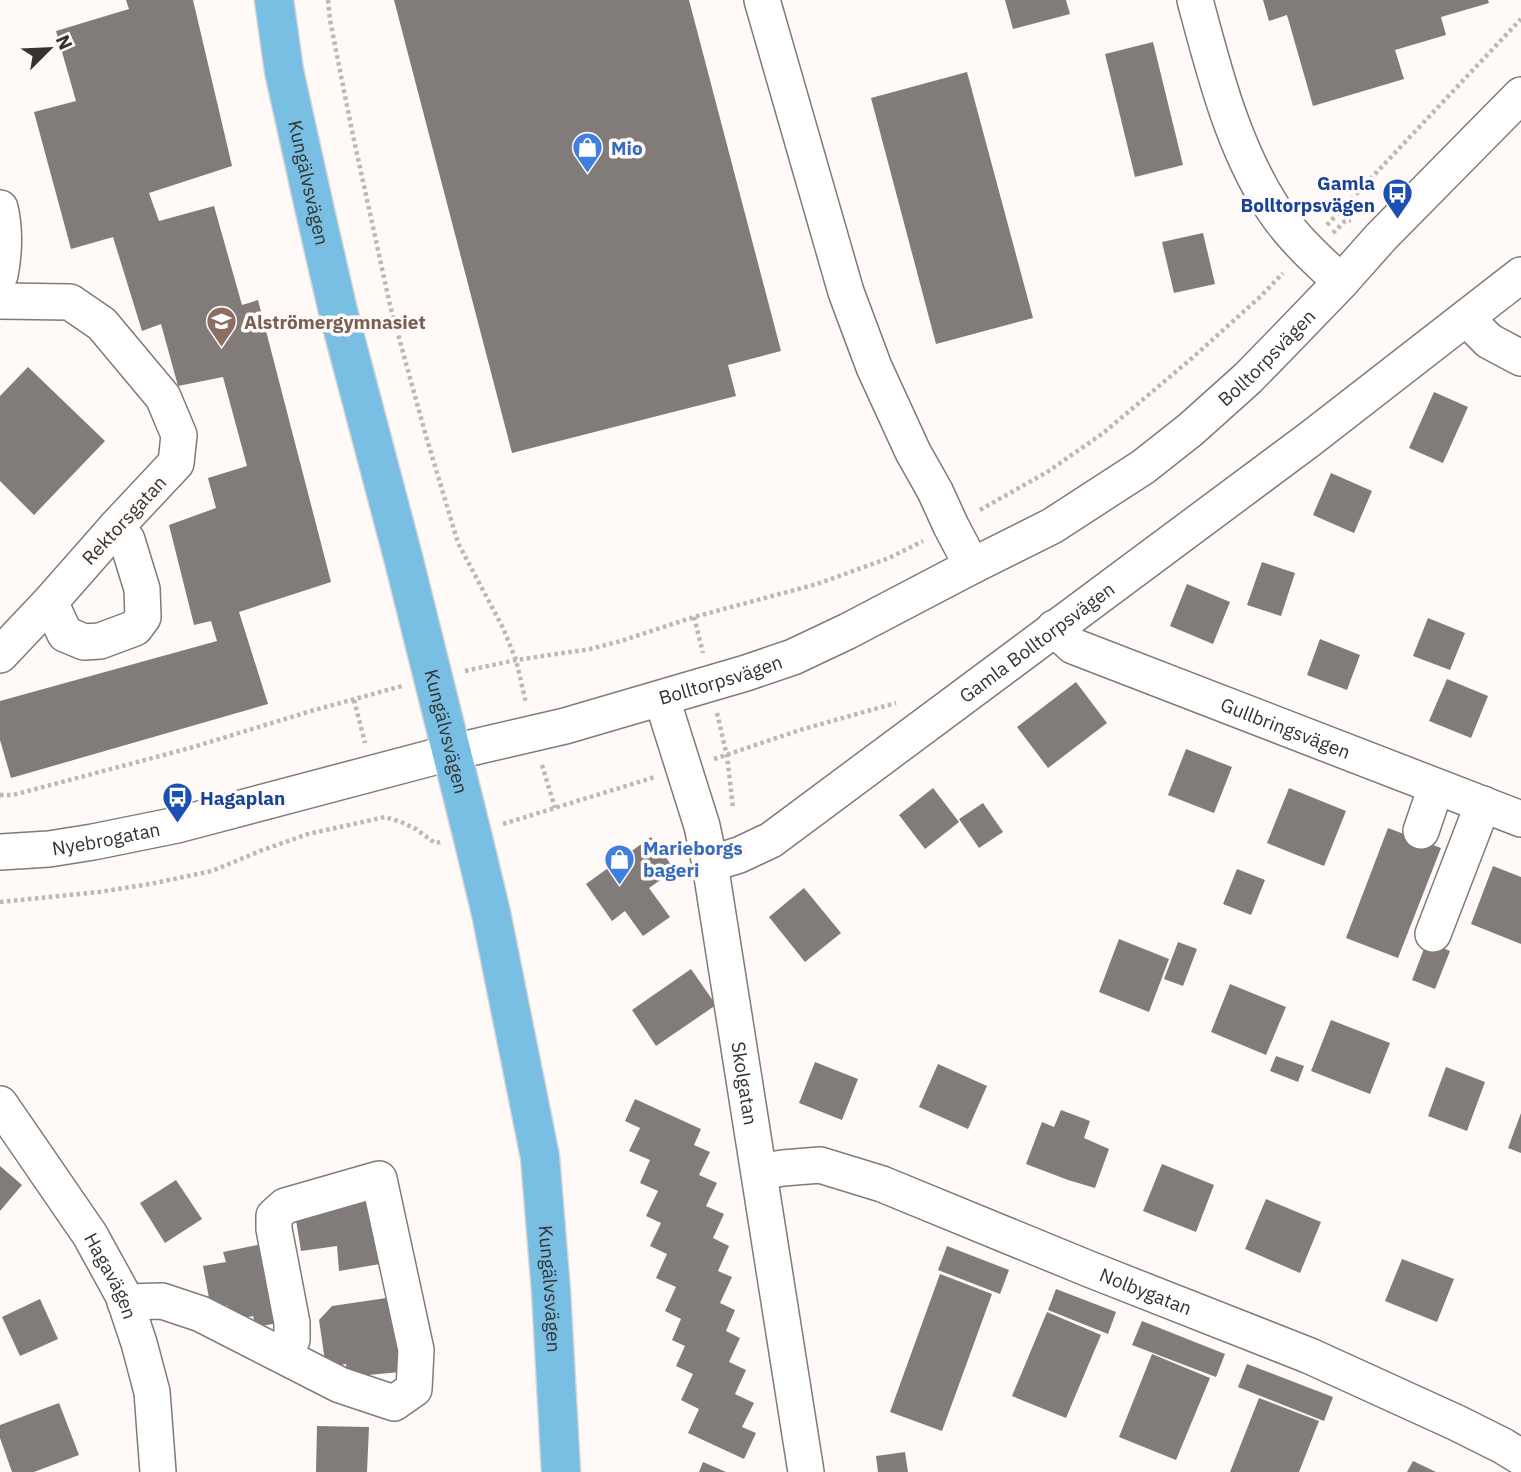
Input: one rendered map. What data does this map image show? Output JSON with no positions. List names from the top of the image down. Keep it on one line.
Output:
{"streets":{"main road":["Kungälvsvägen"],"street":["Bolltorpsvägen","Rektorsgatan","Gamla Bolltorpsvägen","Gullbringsvägen","Nyebrogatan","Skolgatan","Hagavägen","Nolbygatan"]},"crossings":[["Kungälvsvägen","Bolltorpsvägen"],["Kungälvsvägen","Nyebrogatan"],["Bolltorpsvägen","Nyebrogatan"],["Bolltorpsvägen","Skolgatan"],["Gamla Bolltorpsvägen","Gullbringsvägen"],["Gamla Bolltorpsvägen","Skolgatan"],["Skolgatan","Nolbygatan"]],"places":{"shop":["Mio","Marieborgs bageri"],"bus stop":["Gamla Bolltorpsvägen","Hagaplan"],"school or university":["Alströmergymnasiet"]},"north":"top right"}
